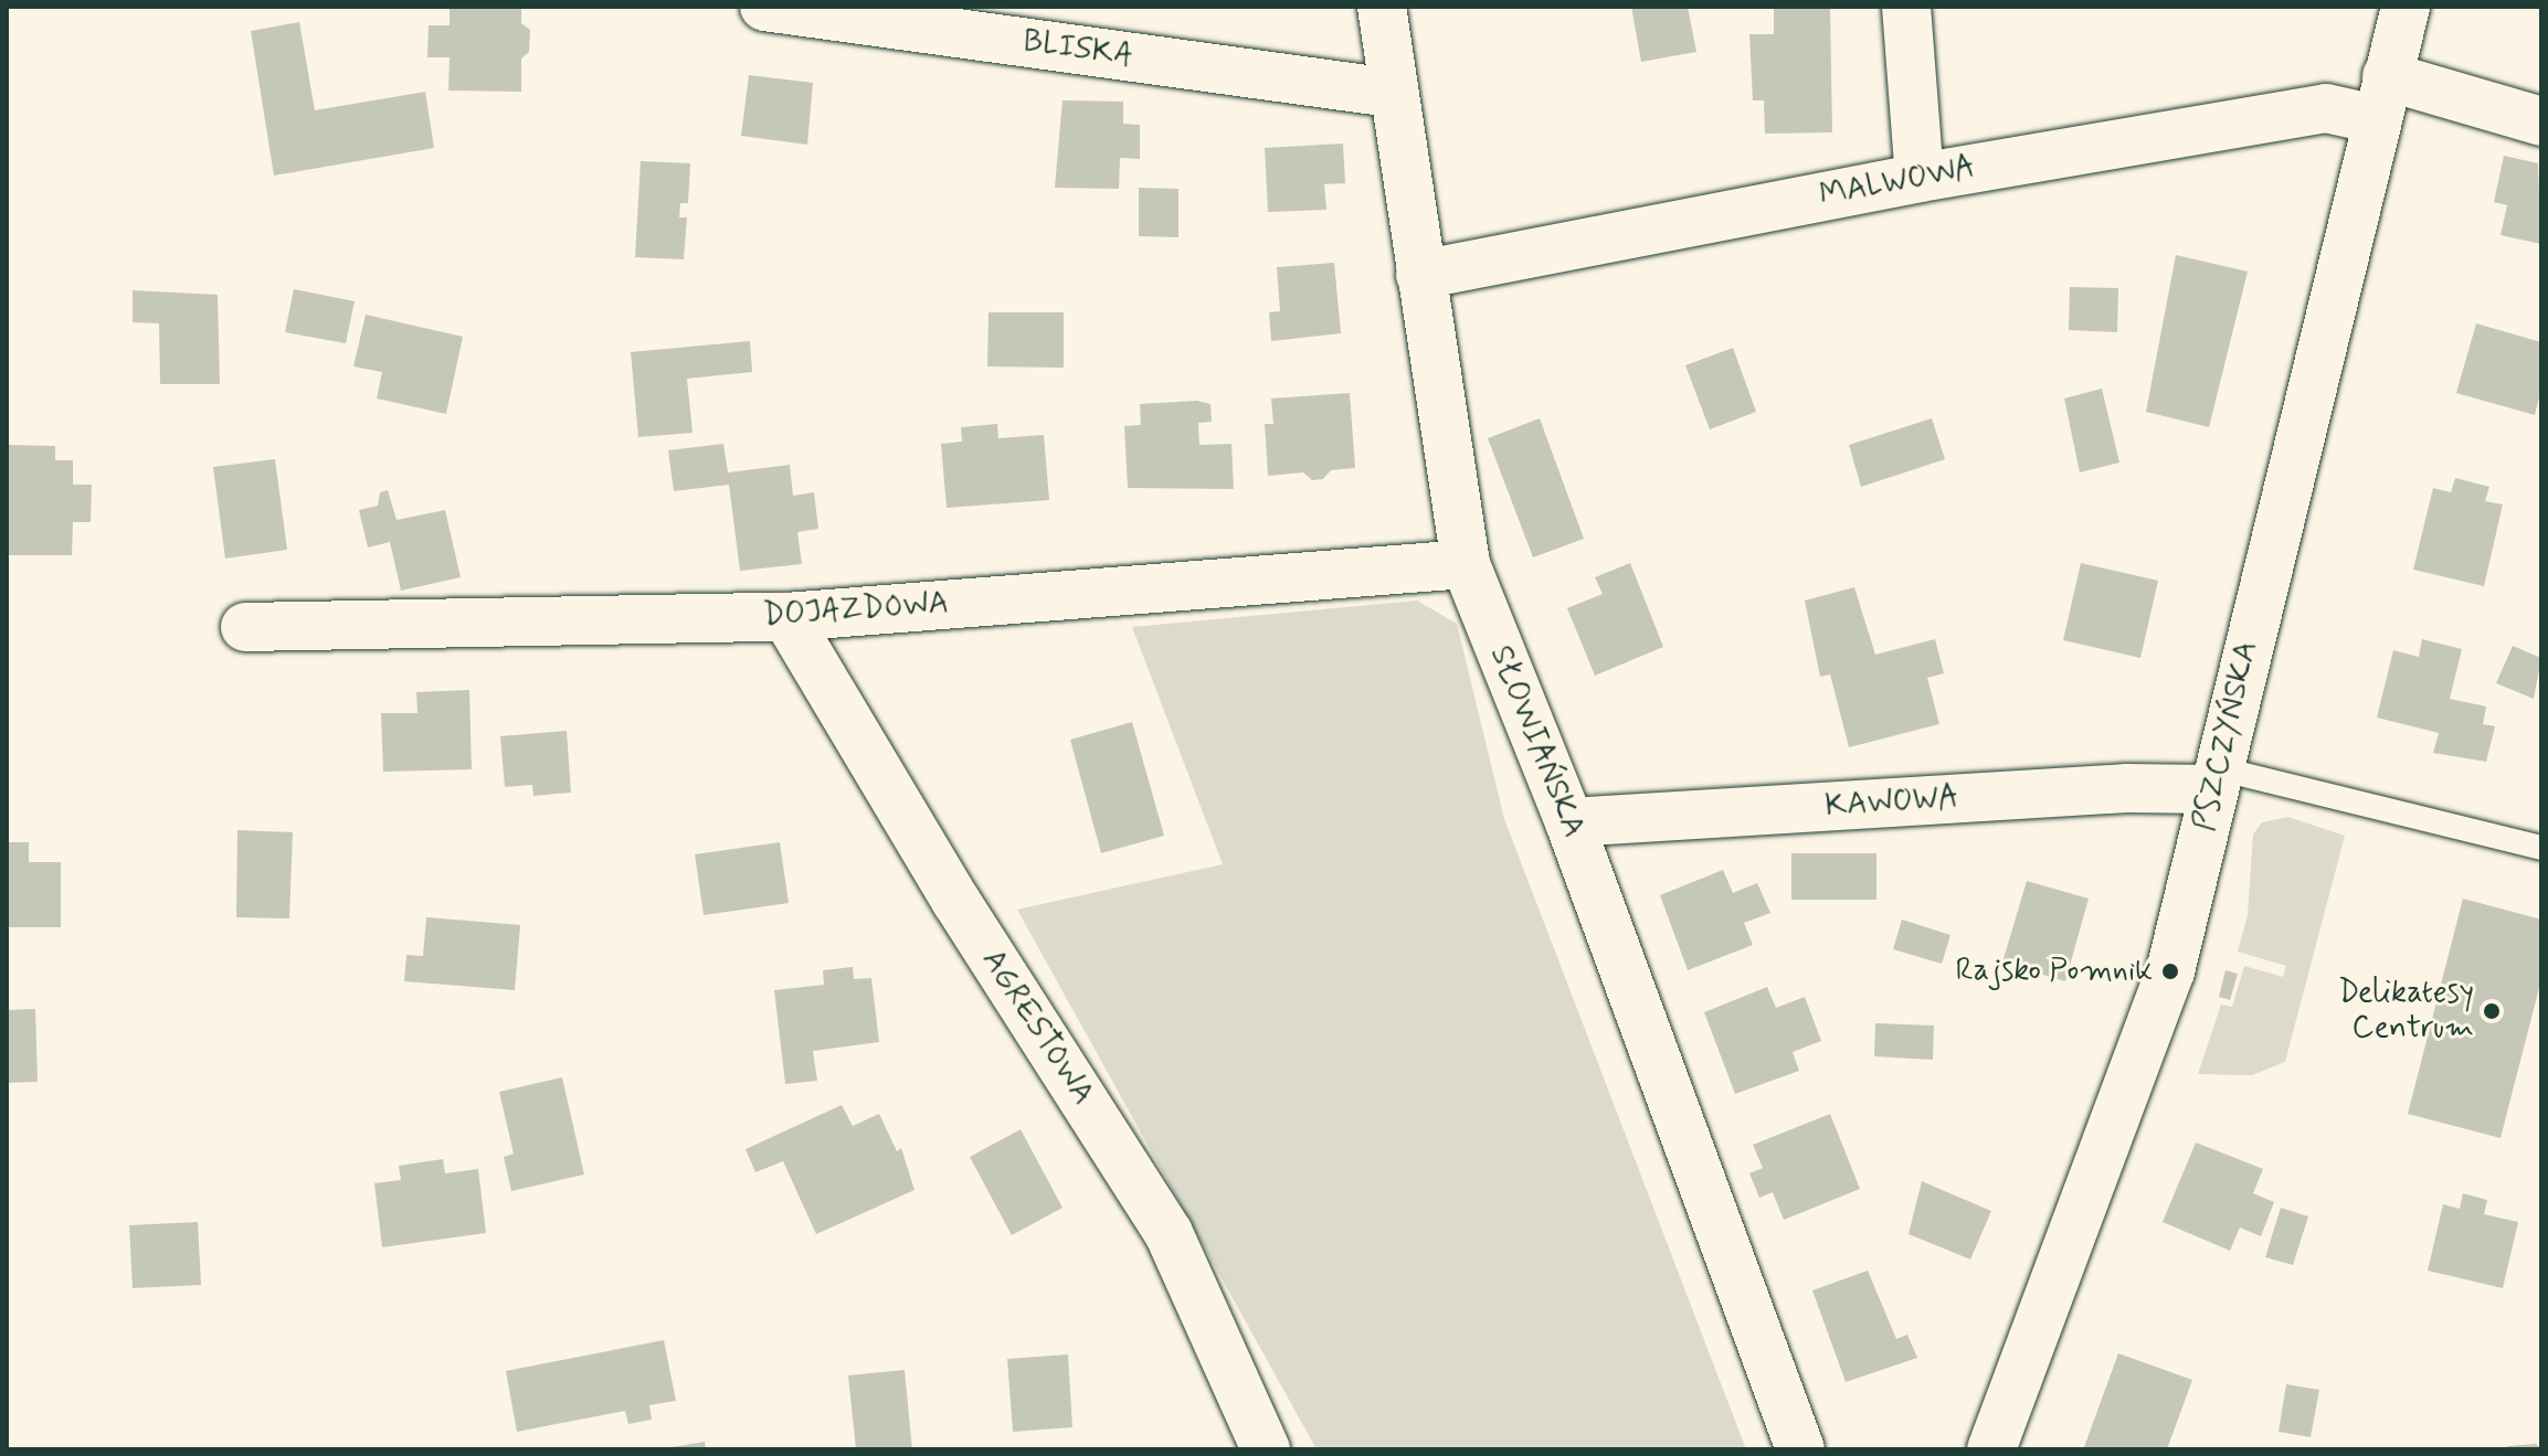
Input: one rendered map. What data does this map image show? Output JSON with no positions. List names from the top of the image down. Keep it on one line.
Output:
{"streets":{"street":["BLISKA","MALWOWA","DOJAZDOWA","PSZCZYŃSKA","SŁOWIAŃSKA","KAWOWA","AGRESTOWA"]},"crossings":[["BLISKA","SŁOWIAŃSKA"],["MALWOWA","PSZCZYŃSKA"],["MALWOWA","SŁOWIAŃSKA"],["DOJAZDOWA","SŁOWIAŃSKA"],["DOJAZDOWA","AGRESTOWA"],["PSZCZYŃSKA","KAWOWA"],["SŁOWIAŃSKA","KAWOWA"]],"places":["Rajsko Pomnik","Delikatesy Centrum"]}
